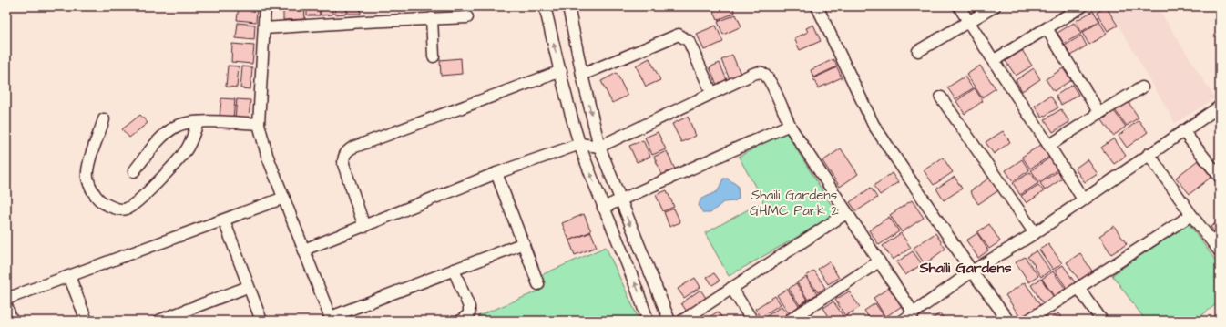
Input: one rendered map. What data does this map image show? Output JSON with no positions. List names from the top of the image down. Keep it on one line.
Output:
{"districts":["Shaili Gardens"],"parks":["Shaili Gardens GHMC Park 2"]}
